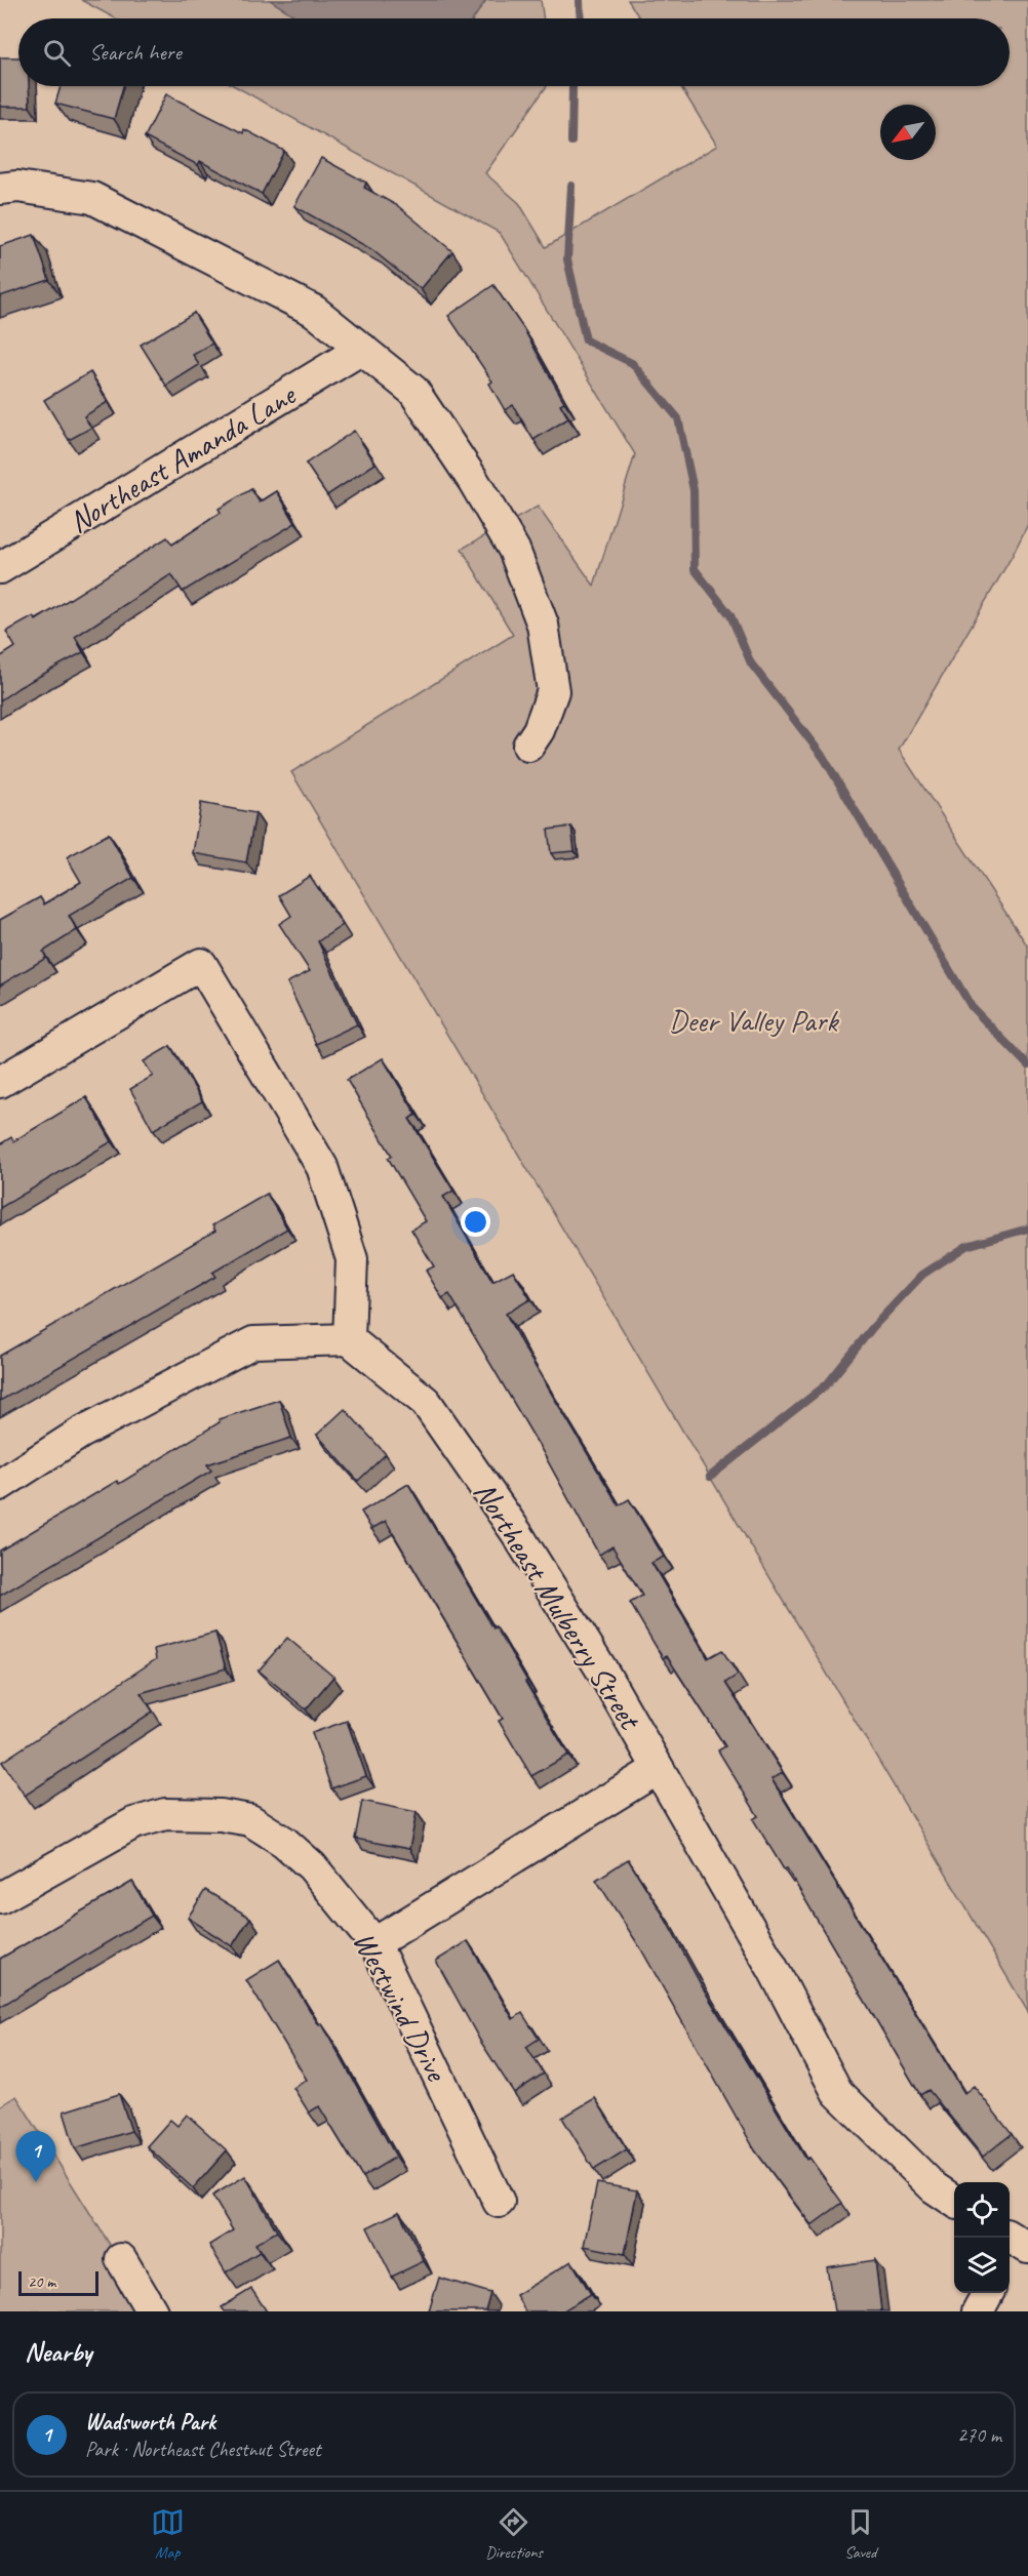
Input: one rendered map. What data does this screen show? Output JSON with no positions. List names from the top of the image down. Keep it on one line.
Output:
{"streets":{"street":["Northeast Amanda Lane","Northeast Mulberry Street","Westwind Drive"]},"parks":["Deer Valley Park"],"scale_bar":"20 m","north":"bottom left","page":{"search":"Search here","pins":"1","scale":"20 m","heading":"Nearby","list":[{"mark":"1","name":"Wadsworth Park","note":"Park · Northeast Chestnut Street","value":"270 m"}],"nav":["Map","Directions","Saved"]}}
